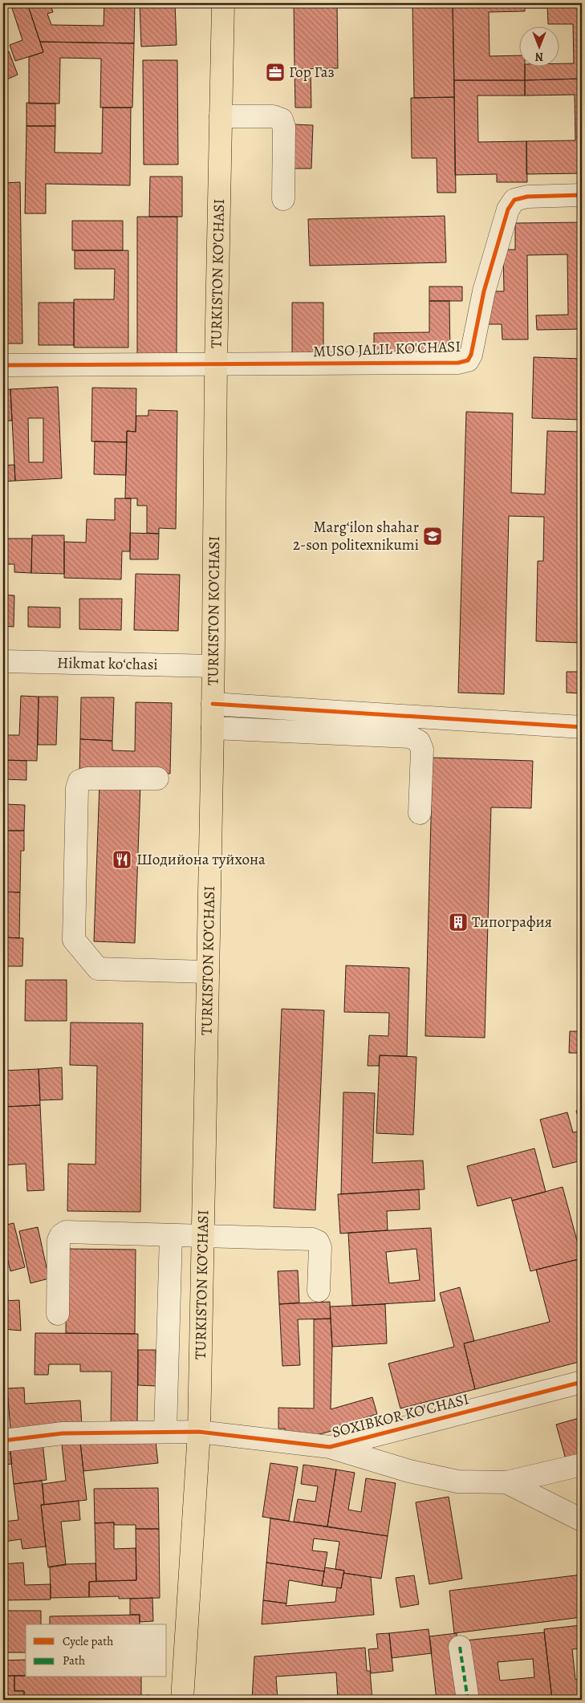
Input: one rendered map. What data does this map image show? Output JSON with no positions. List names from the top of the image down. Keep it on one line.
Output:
{"streets":{"main road":["TURKISTON KO’CHASI"],"street":["MUSO JALIL KO'CHASI","Hikmat koʻchasi","SOXIBKOR KO'CHASI"]},"crossings":[["TURKISTON KO’CHASI","MUSO JALIL KO'CHASI"],["TURKISTON KO’CHASI","Hikmat koʻchasi"],["TURKISTON KO’CHASI","SOXIBKOR KO'CHASI"]],"places":{"office":["Гор Газ"],"school or university":["Margʻilon shahar 2-son politexnikumi"],"restaurant":["Шодийона туйхона"],"building":["Типография"]},"legend":["Cycle path","Path"],"north":"bottom"}
